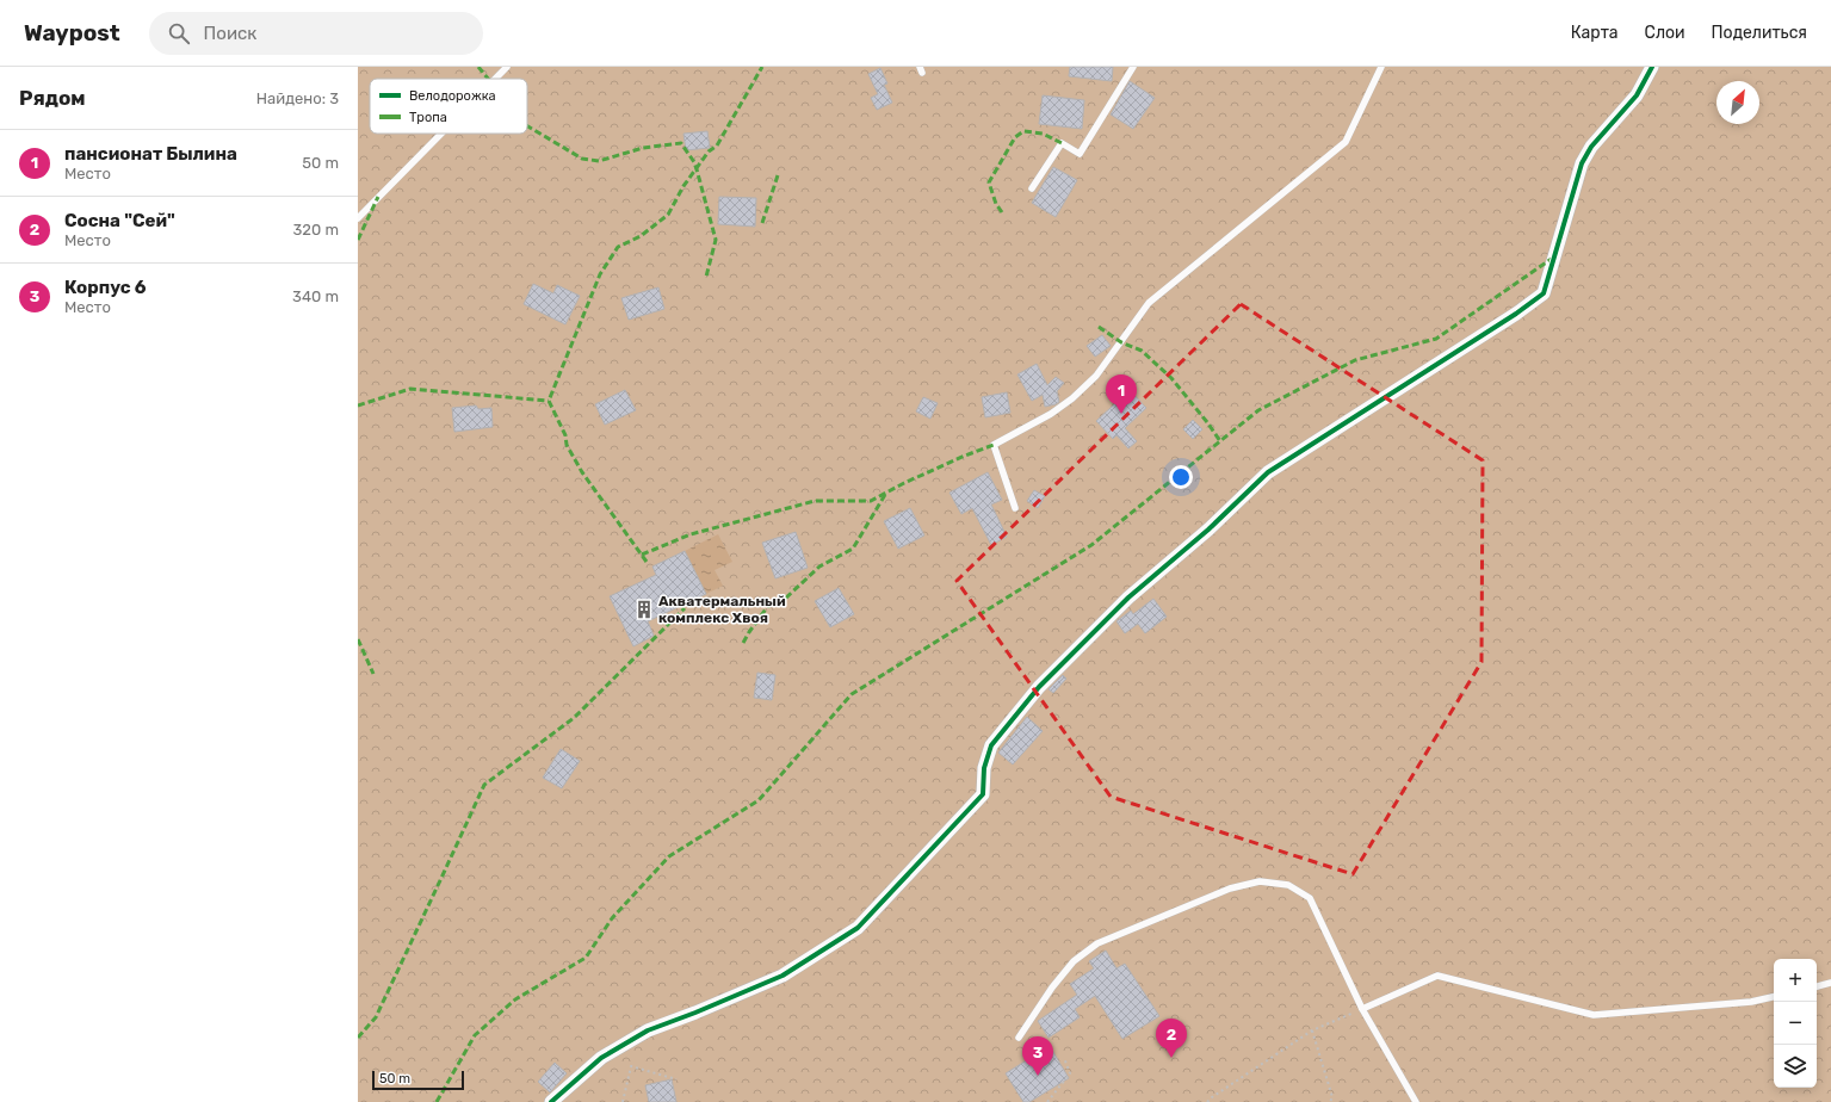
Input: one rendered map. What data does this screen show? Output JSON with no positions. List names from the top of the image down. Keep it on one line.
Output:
{"places":{"building":["Акватермальный комплекс Хвоя"]},"legend":["Велодорожка","Тропа"],"scale_bar":"50 m","north":"top right","page":{"header":"Waypost","search":"Поиск","nav":["Карта","Слои","Поделиться"],"heading":["Рядом","Найдено: 3"],"list":[{"mark":"1","name":"пансионат Былина","note":"Место","value":"50 m"},{"mark":"2","name":"Сосна \"Сей\"","note":"Место","value":"320 m"},{"mark":"3","name":"Корпус 6","note":"Место","value":"340 m"}],"pins":["1","2","3"],"map_buttons":["+","−"],"scale":"50 m"}}
